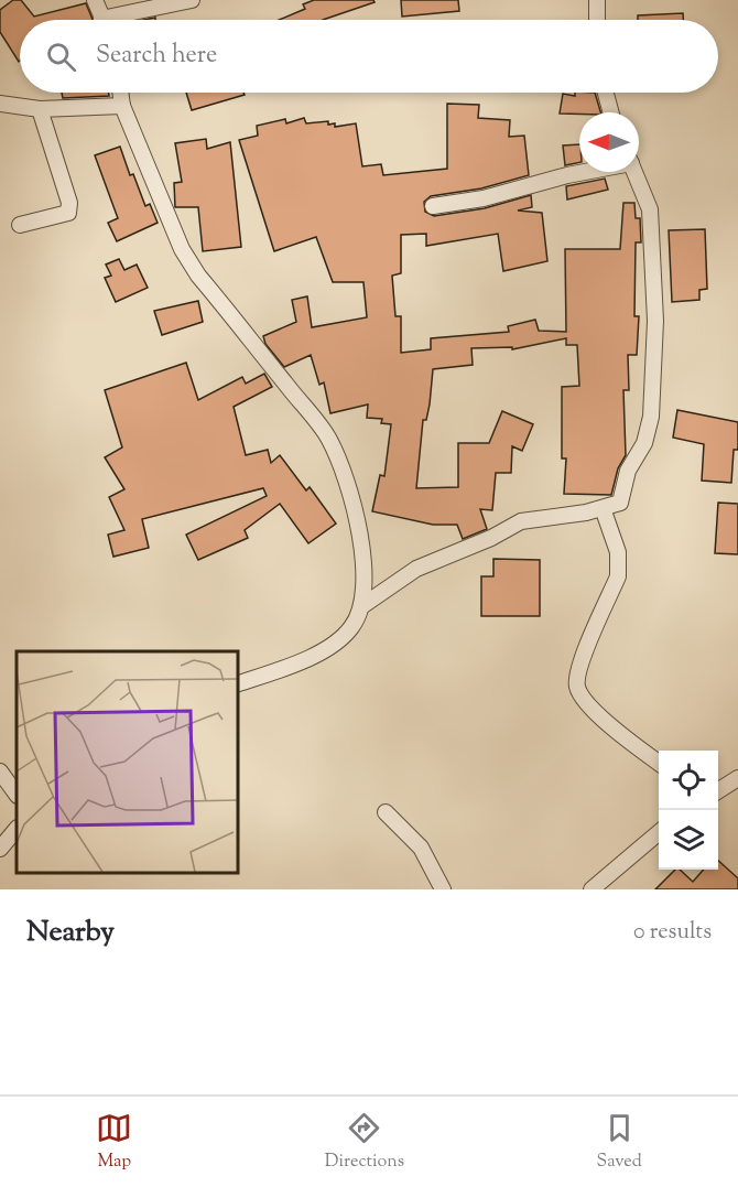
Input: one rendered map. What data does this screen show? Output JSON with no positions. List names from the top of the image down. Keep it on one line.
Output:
{"north":"left","page":{"search":"Search here","heading":["Nearby","0 results"],"nav":["Map","Directions","Saved"]}}
